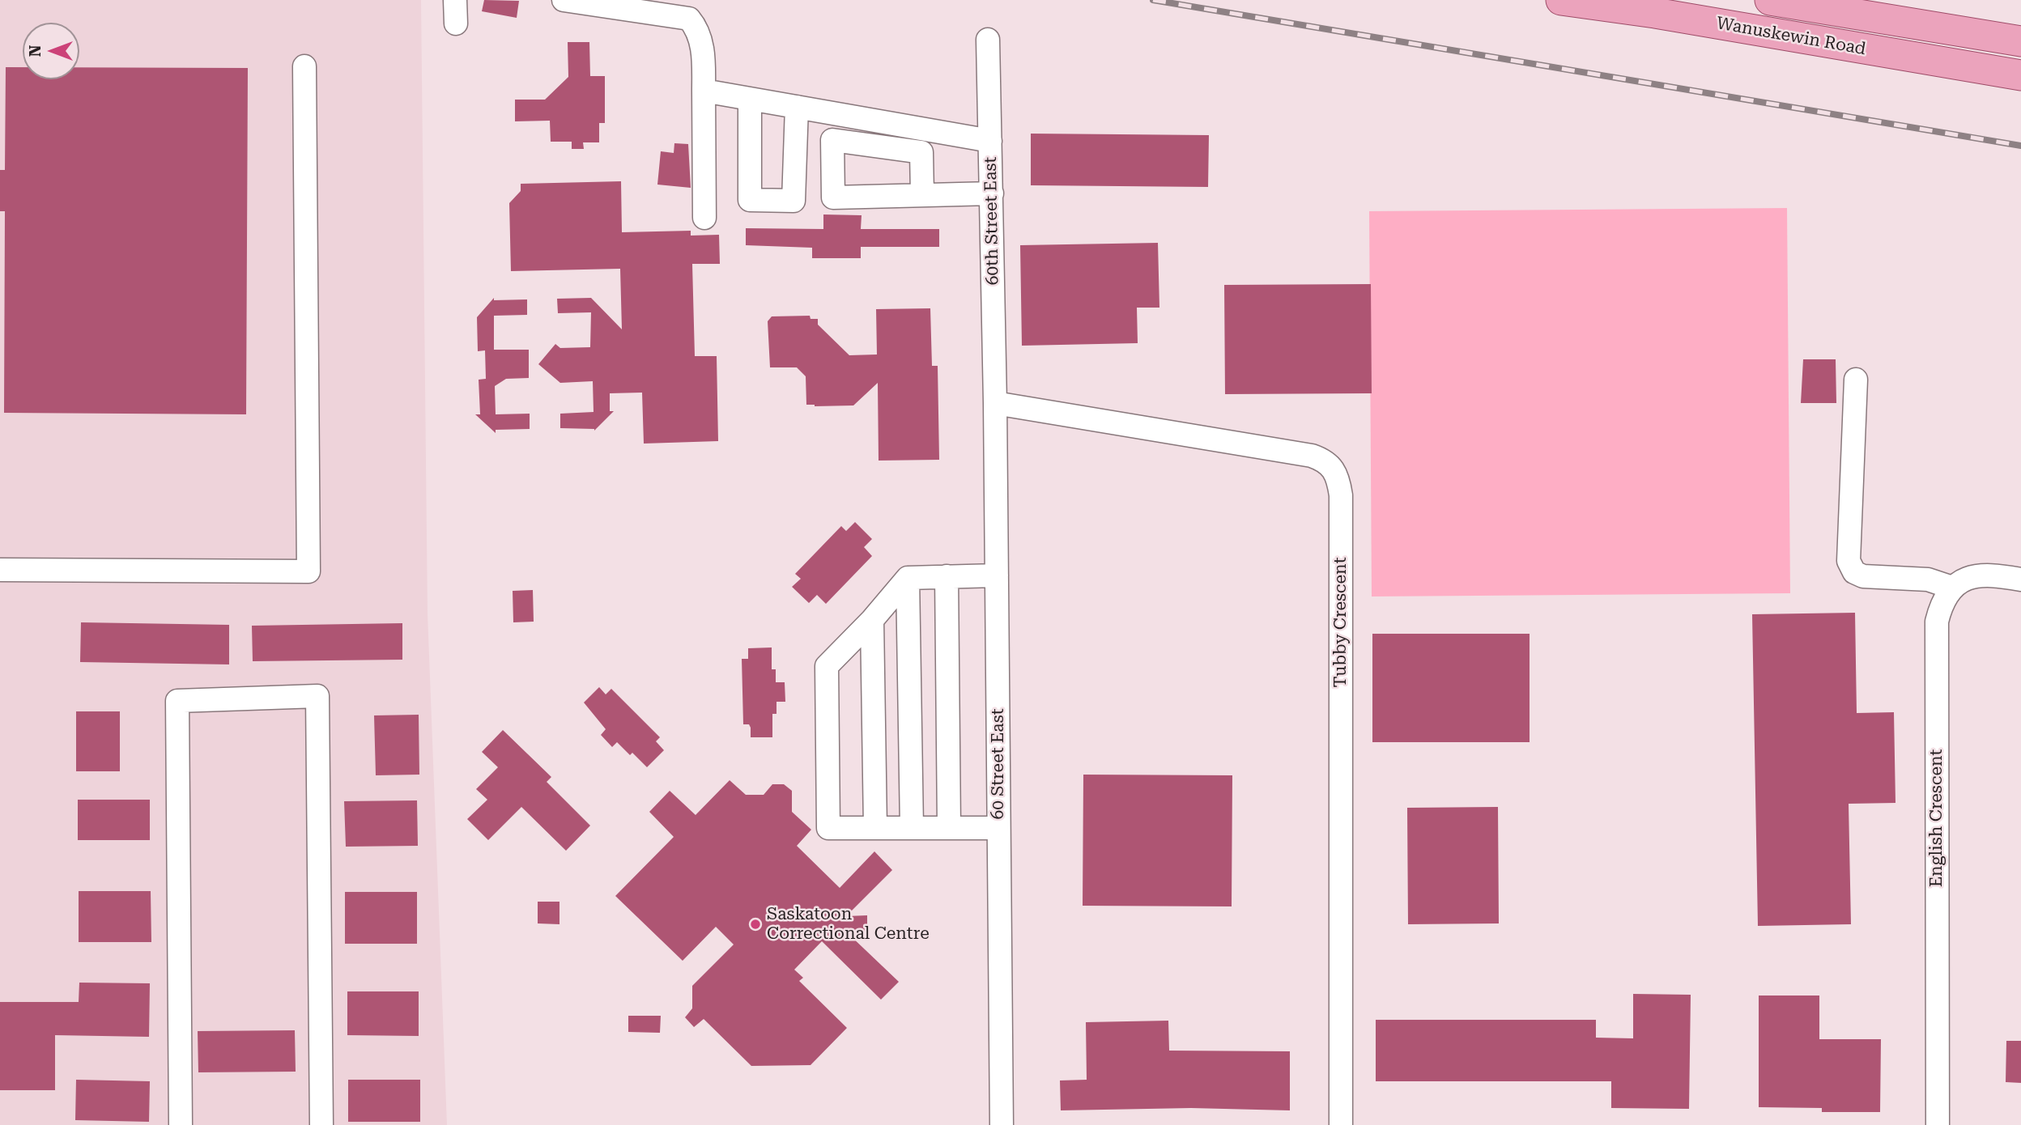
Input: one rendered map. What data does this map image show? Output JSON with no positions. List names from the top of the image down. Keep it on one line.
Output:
{"streets":{"main road":["Wanuskewin Road"],"street":["60th Street East","Tubby Crescent","60 Street East","English Crescent"]},"crossings":[["60th Street East","Tubby Crescent"],["60th Street East","60 Street East"],["Tubby Crescent","60 Street East"]],"places":["Saskatoon Correctional Centre"],"north":"left"}
